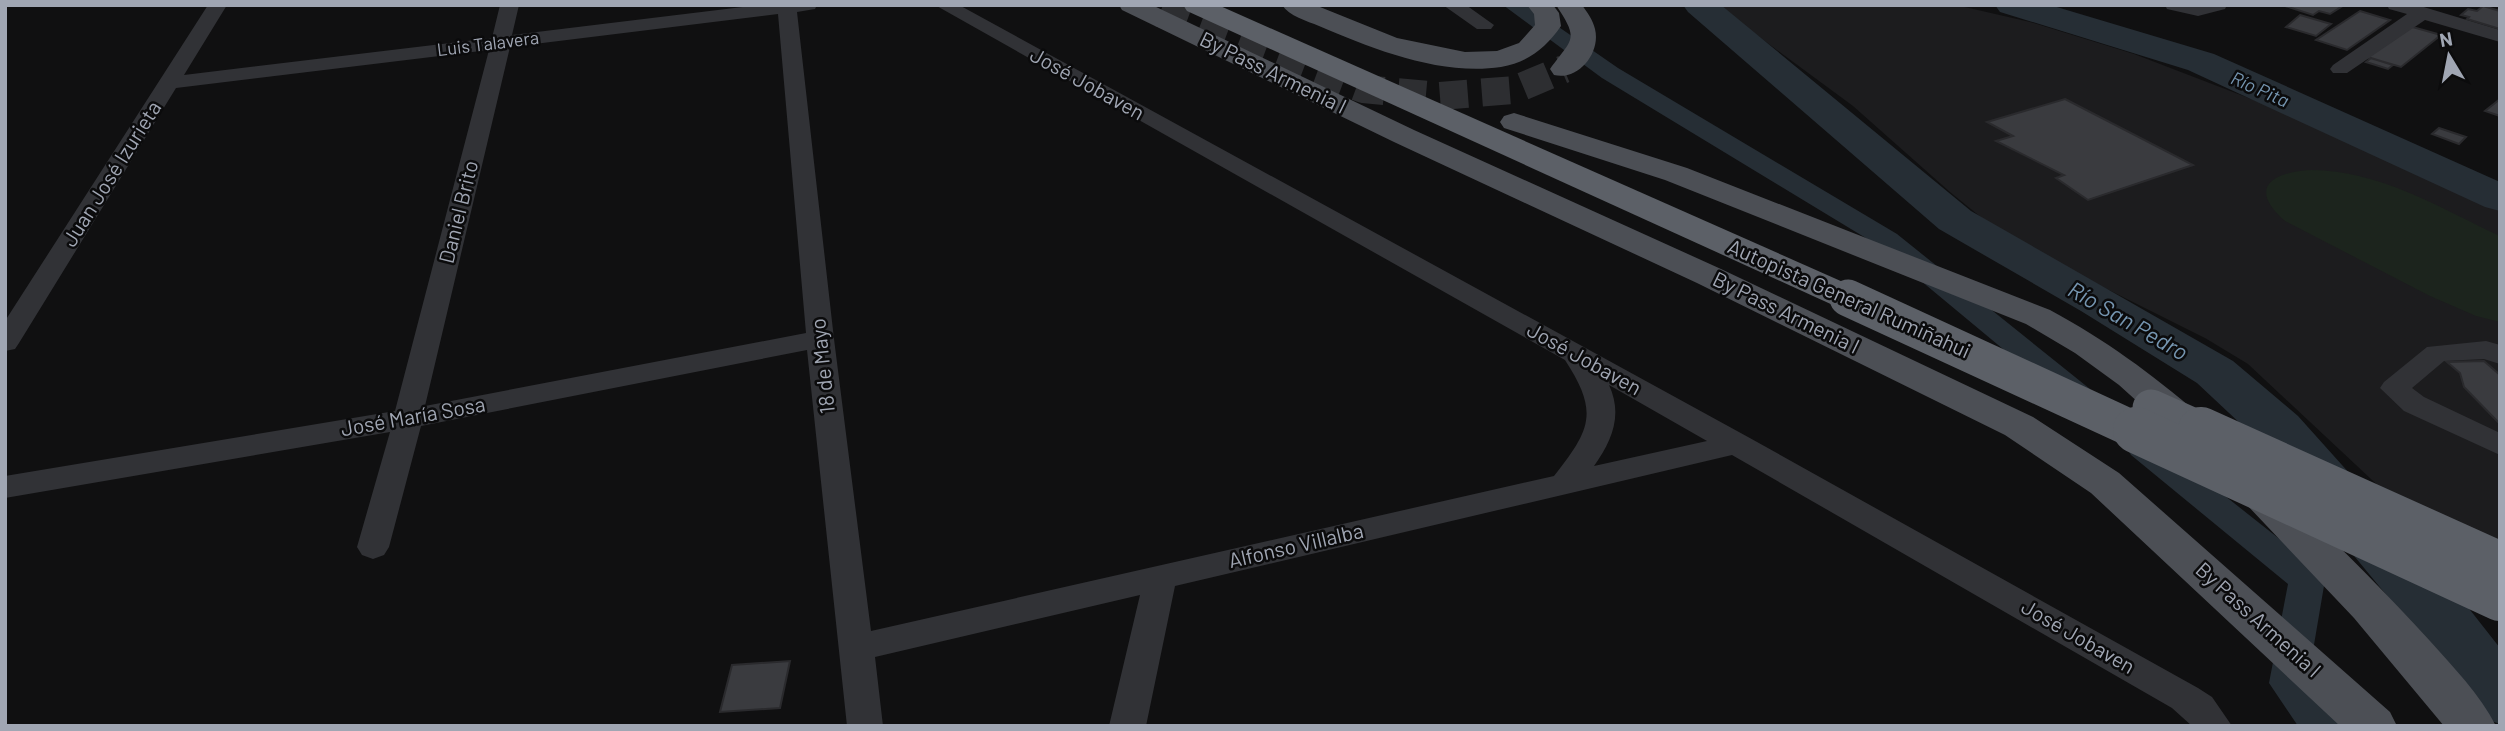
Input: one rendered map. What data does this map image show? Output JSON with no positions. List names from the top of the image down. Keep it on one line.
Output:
{"streets":{"highway":["Autopista General Rumiñahui"],"main road":["By Pass Armenia I"],"street":["Luis Talavera","José Jobaven","Juan José Izurieta","Daniel Brito","18 de Mayo","José María Sosa","Alfonso Villalba"]},"crossings":[["Luis Talavera","Juan José Izurieta"],["Luis Talavera","Daniel Brito"],["Luis Talavera","18 de Mayo"],["José Jobaven","Alfonso Villalba"],["Daniel Brito","José María Sosa"],["18 de Mayo","José María Sosa"],["18 de Mayo","Alfonso Villalba"]],"water":["Río Pita","Río San Pedro"],"north":"top"}
